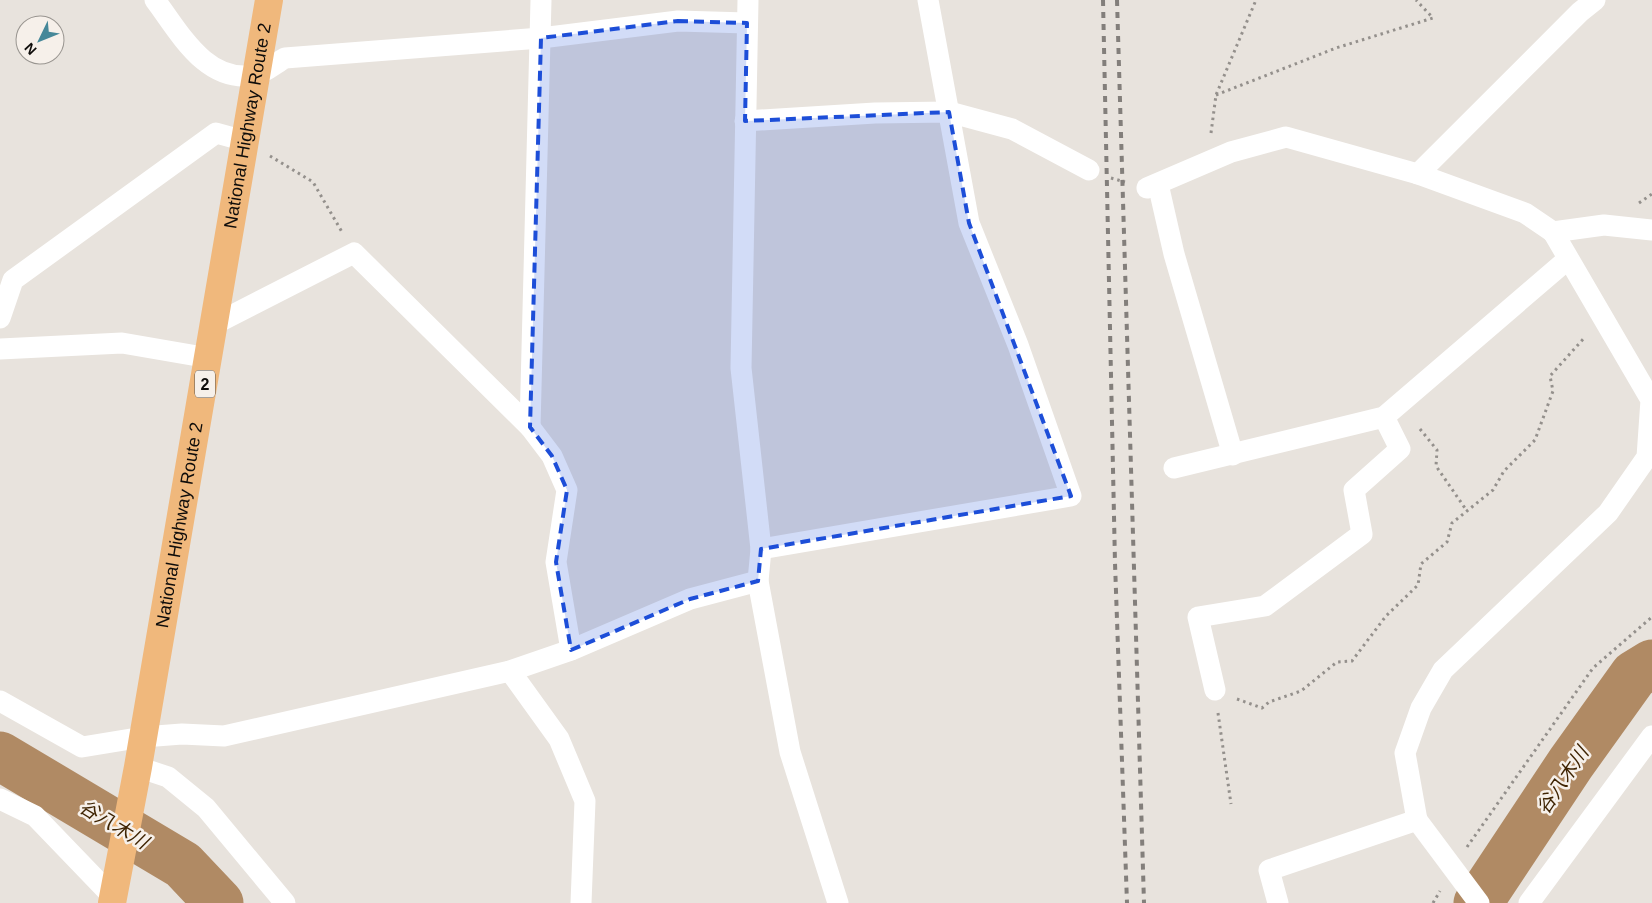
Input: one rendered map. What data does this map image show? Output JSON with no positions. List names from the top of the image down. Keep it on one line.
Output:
{"streets":{"highway":["National Highway Route 2","2"]},"water":["谷八木川"],"north":"bottom left"}
